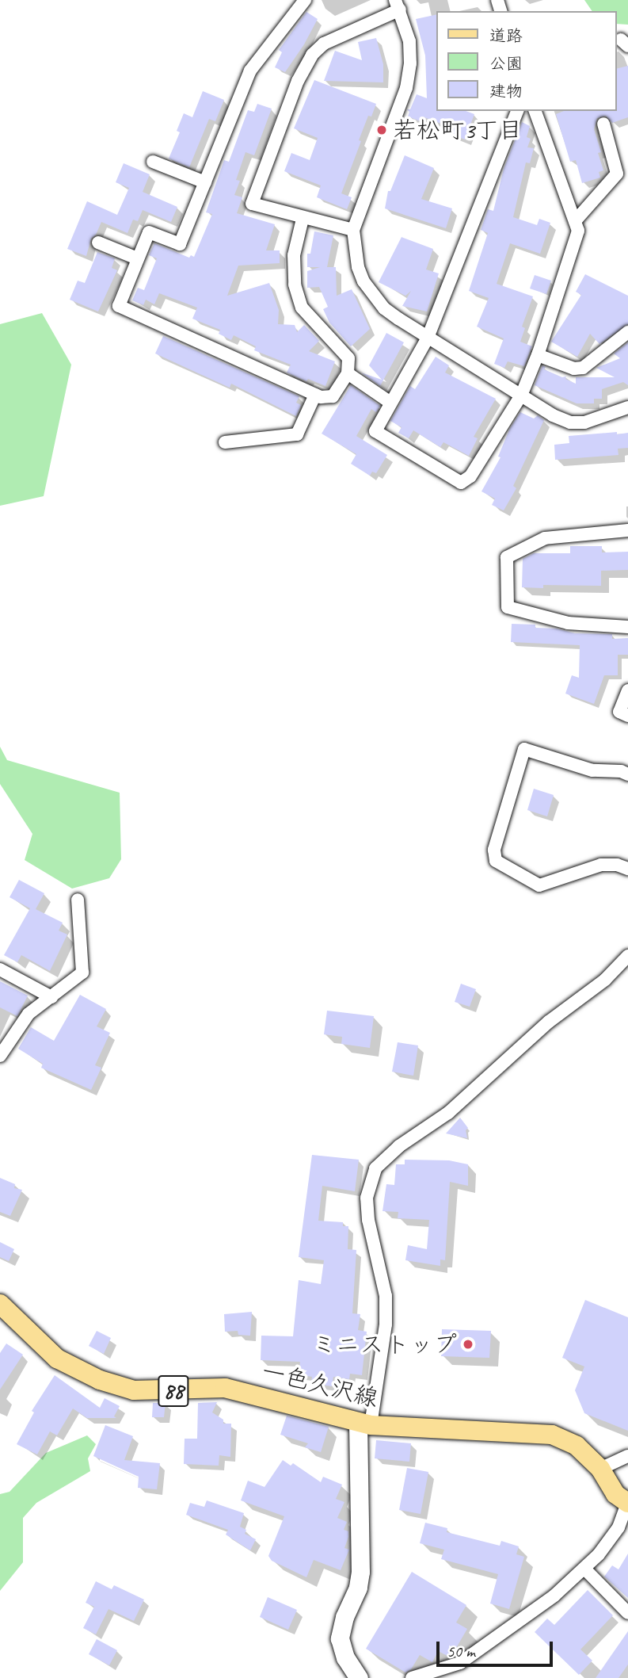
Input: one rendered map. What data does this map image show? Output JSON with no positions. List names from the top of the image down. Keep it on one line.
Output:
{"streets":{"main road":["一色久沢線","88"]},"places":["若松町3丁目","ミニストップ"],"legend":["道路","公園","建物"],"scale_bar":"50 m"}
